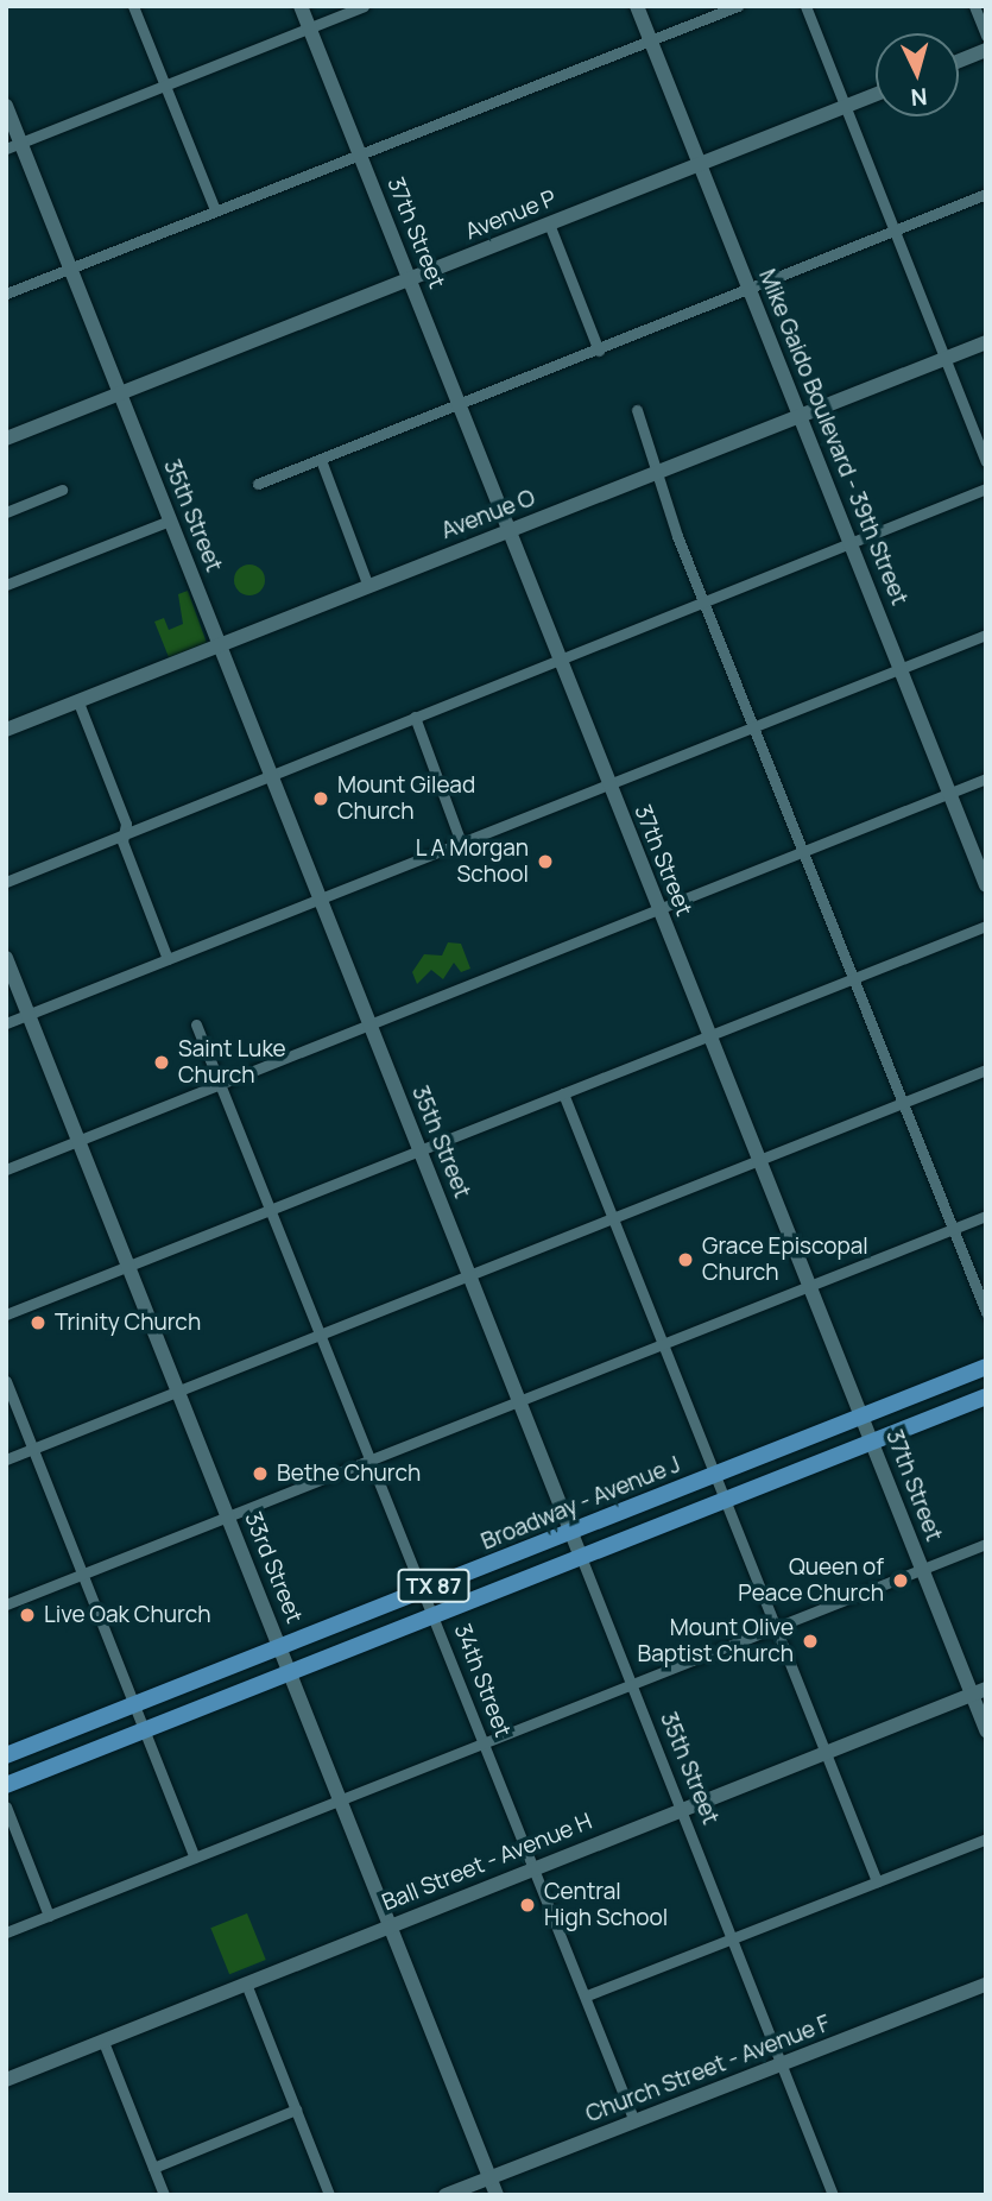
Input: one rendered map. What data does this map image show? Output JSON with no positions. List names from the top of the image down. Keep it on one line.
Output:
{"streets":{"main road":["Avenue P","37th Street","Mike Gaido Boulevard - 39th Street","Avenue O","35th Street","Broadway - Avenue J","33rd Street","TX 87","Ball Street - Avenue H","Church Street - Avenue F"],"street":["34th Street"]},"crossings":[["Avenue P","37th Street"],["Avenue P","Mike Gaido Boulevard - 39th Street"],["Avenue P","35th Street"],["37th Street","Avenue O"],["37th Street","Broadway - Avenue J"],["37th Street","TX 87"],["37th Street","Ball Street - Avenue H"],["Mike Gaido Boulevard - 39th Street","Avenue O"],["Avenue O","35th Street"],["35th Street","Broadway - Avenue J"],["35th Street","TX 87"],["35th Street","Ball Street - Avenue H"],["35th Street","Church Street - Avenue F"],["Broadway - Avenue J","33rd Street"],["Broadway - Avenue J","34th Street"],["33rd Street","TX 87"],["33rd Street","Ball Street - Avenue H"],["33rd Street","Church Street - Avenue F"],["TX 87","34th Street"],["34th Street","Ball Street - Avenue H"],["34th Street","Church Street - Avenue F"]],"places":["Mount Gilead Church","L A Morgan School","Saint Luke Church","Grace Episcopal Church","Trinity Church","Bethe Church","Queen of Peace Church","Live Oak Church","Mount Olive Baptist Church","Central High School"],"north":"bottom"}
